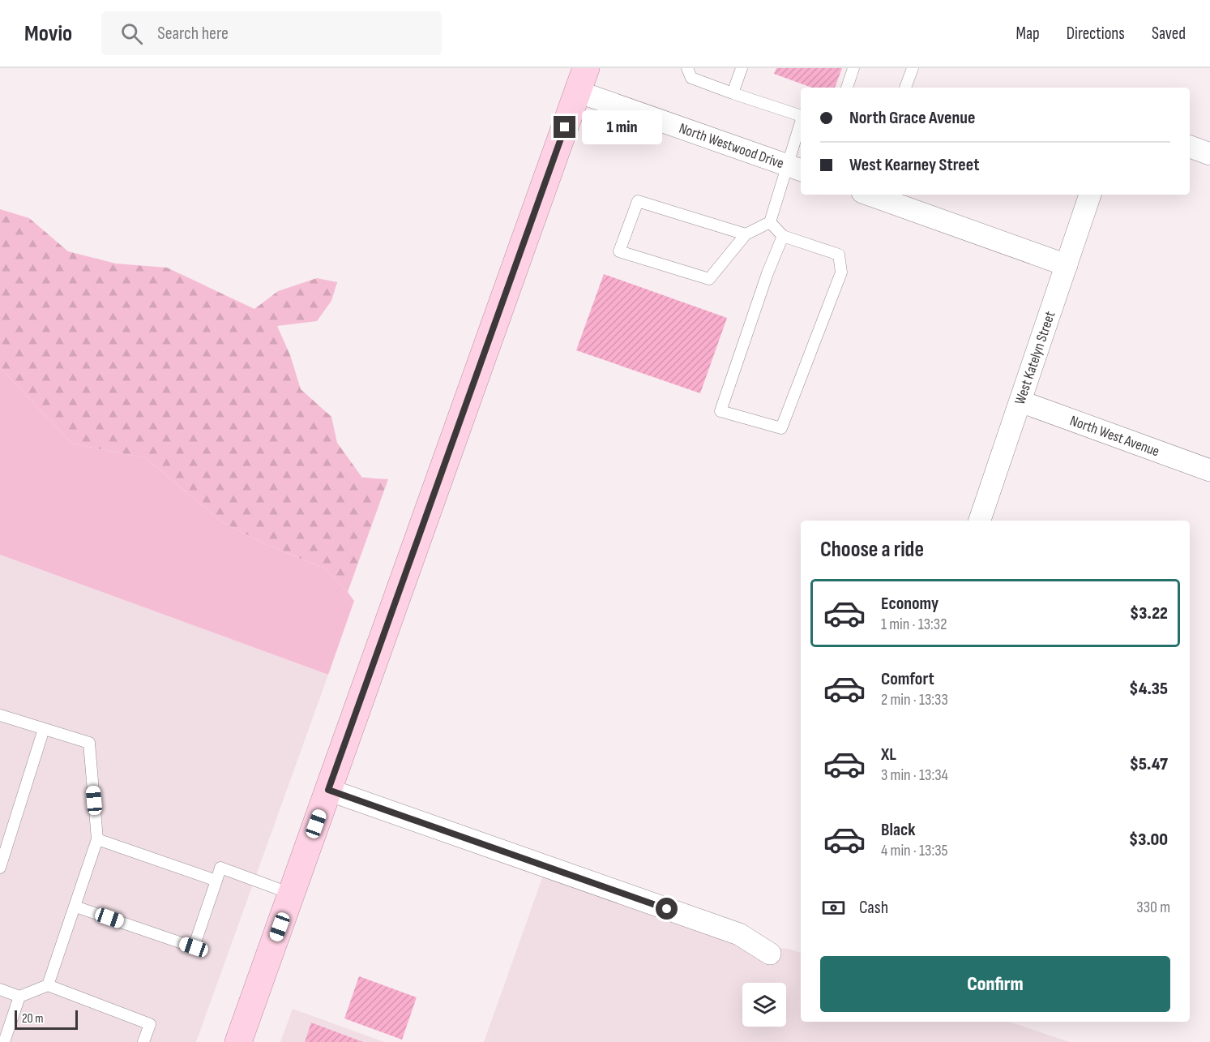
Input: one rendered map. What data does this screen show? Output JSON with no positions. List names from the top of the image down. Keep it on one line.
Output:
{"streets":{"street":["North Westwood Drive","West Katelyn Street","North West Avenue"]},"crossings":[["West Katelyn Street","North West Avenue"]],"scale_bar":"20 m","page":{"header":"Movio","search":"Search here","nav":["Map","Directions","Saved"],"banner":["North Grace Avenue","West Kearney Street"],"bubble":"1 min","heading":"Choose a ride","list":[{"name":"Economy","note":"1 min · 13:32","value":"$3.22"},{"name":"Comfort","note":"2 min · 13:33","value":"$4.35"},{"name":"XL","note":"3 min · 13:34","value":"$5.47"},{"name":"Black","note":"4 min · 13:35","value":"$3.00"}],"pay":["Cash","330 m"],"buttons":"Confirm","scale":"20 m"}}
